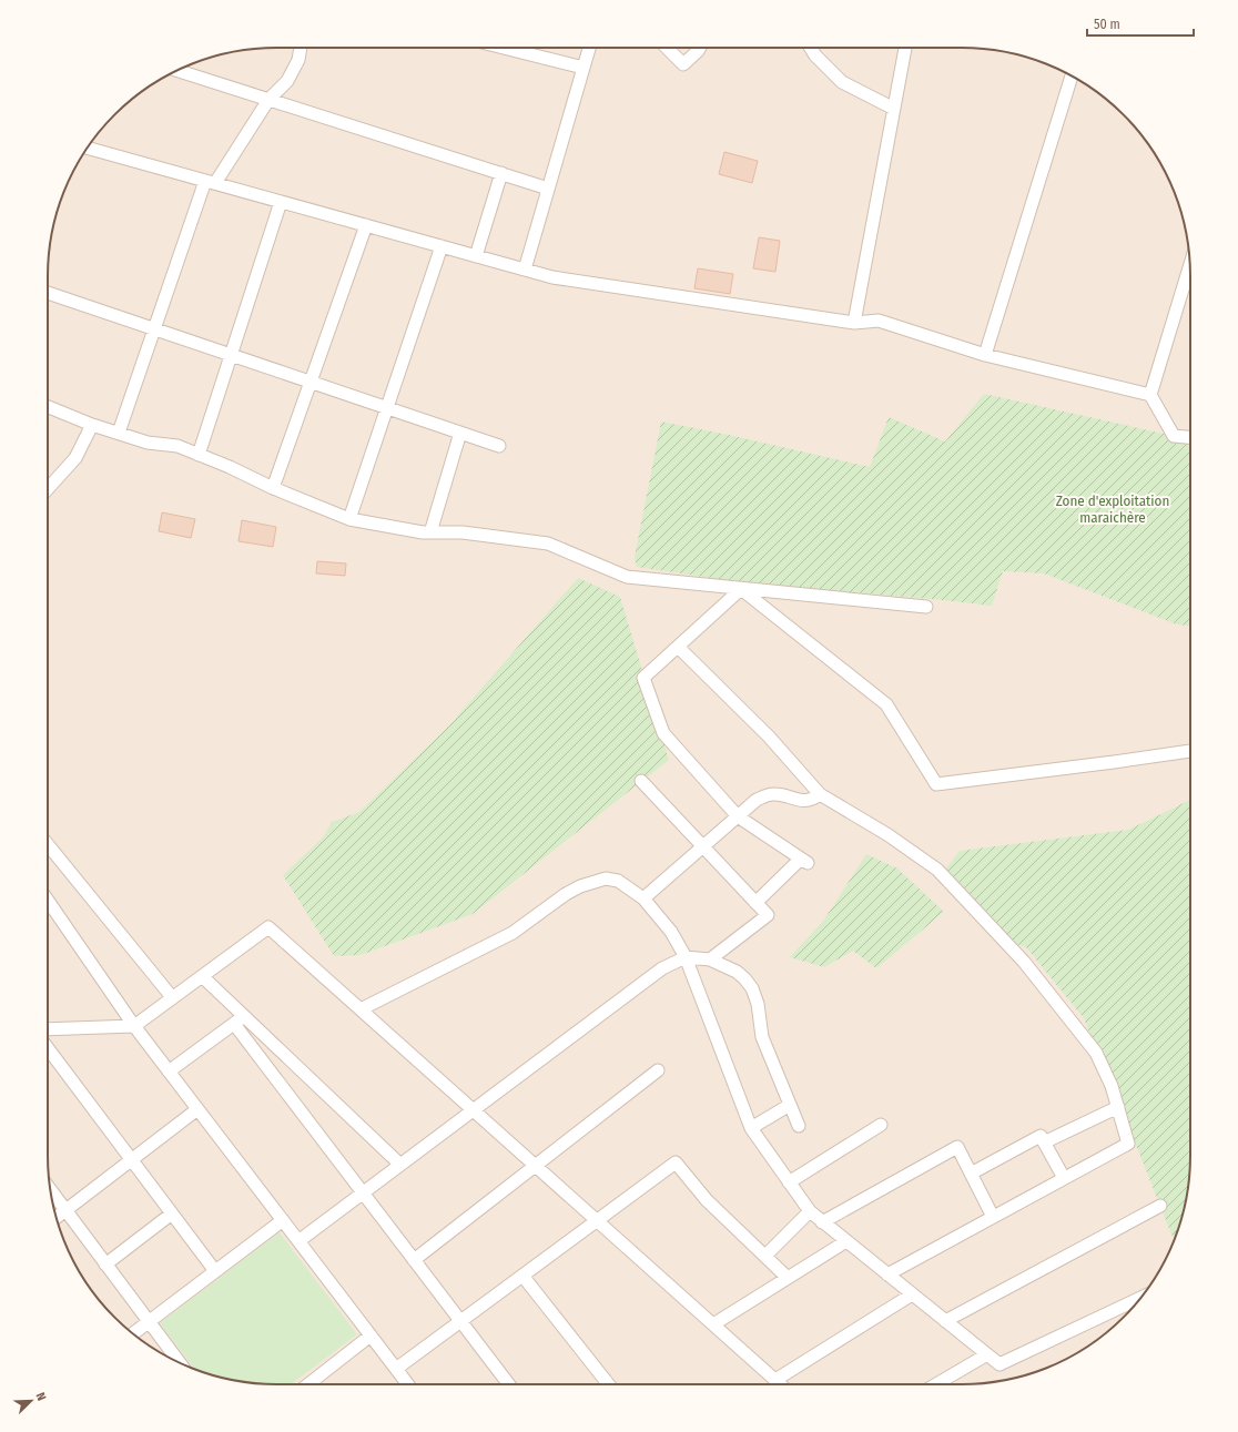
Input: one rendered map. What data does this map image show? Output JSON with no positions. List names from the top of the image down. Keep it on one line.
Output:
{"parks":["Zone d'exploitation maraichère"],"scale_bar":"50 m","north":"top right"}
